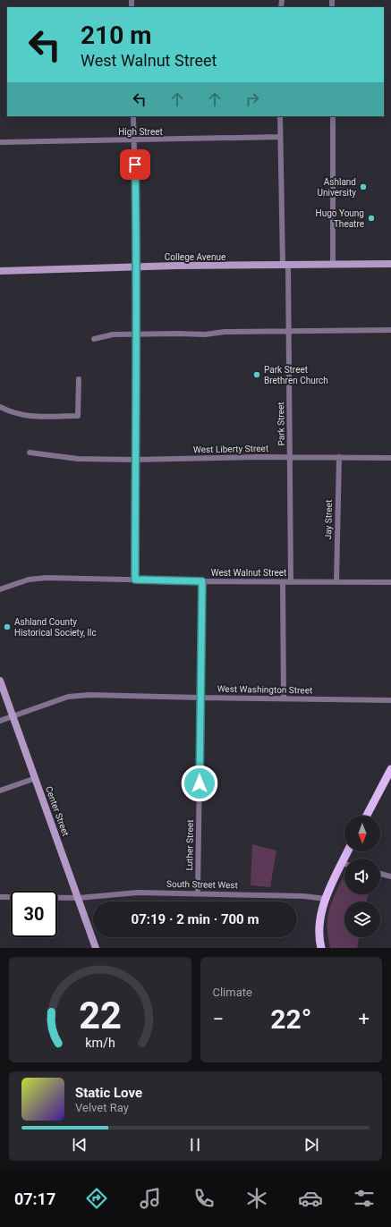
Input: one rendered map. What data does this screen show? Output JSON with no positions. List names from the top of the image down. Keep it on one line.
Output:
{"streets":{"street":["High Street","College Avenue","Park Street","West Liberty Street","Jay Street","West Walnut Street","West Washington Street","Center Street","Luther Street","South Street West"]},"crossings":[["High Street","Park Street"],["College Avenue","Park Street"],["Park Street","West Liberty Street"],["Park Street","West Walnut Street"],["West Liberty Street","Jay Street"],["Jay Street","West Walnut Street"],["West Walnut Street","Luther Street"],["West Washington Street","Center Street"],["West Washington Street","Luther Street"],["Center Street","South Street West"],["Luther Street","South Street West"]],"places":["Ashland University","Hugo Young Theatre","Park Street Brethren Church","Ashland County Historical Society, llc"],"north":"bottom","page":{"turn":["210 m","West Walnut Street"],"limit":"30","trip":"07:19 · 2 min · 700 m","tile":"Climate","heat":["−","22°","+"],"song":["Static Love","Velvet Ray"],"tabs":"07:17","gauge":["22","km/h"]}}
